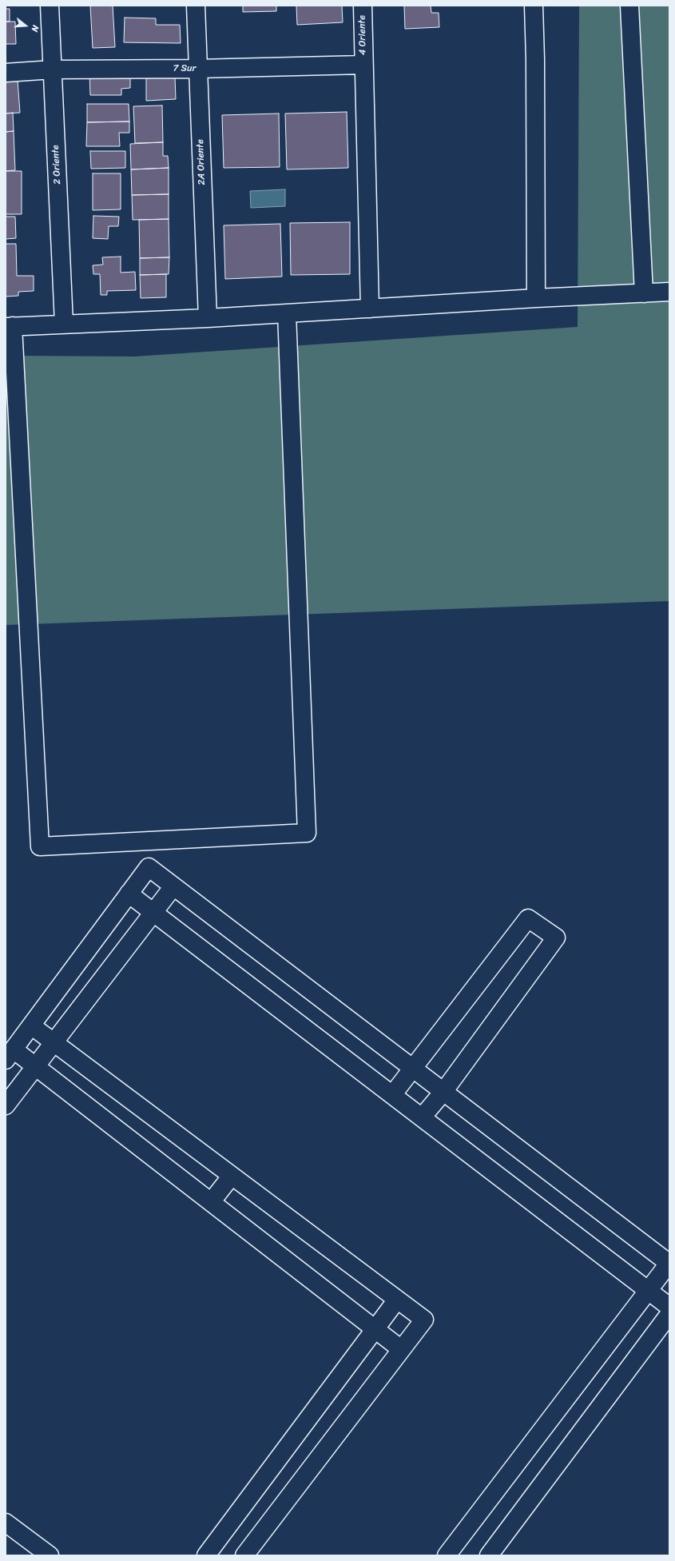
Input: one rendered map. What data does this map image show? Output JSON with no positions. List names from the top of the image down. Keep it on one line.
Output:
{"streets":{"street":["4 Oriente","7 Sur","2A Oriente","2 Oriente"]},"crossings":[["4 Oriente","7 Sur"],["7 Sur","2A Oriente"],["7 Sur","2 Oriente"]],"north":"right"}
